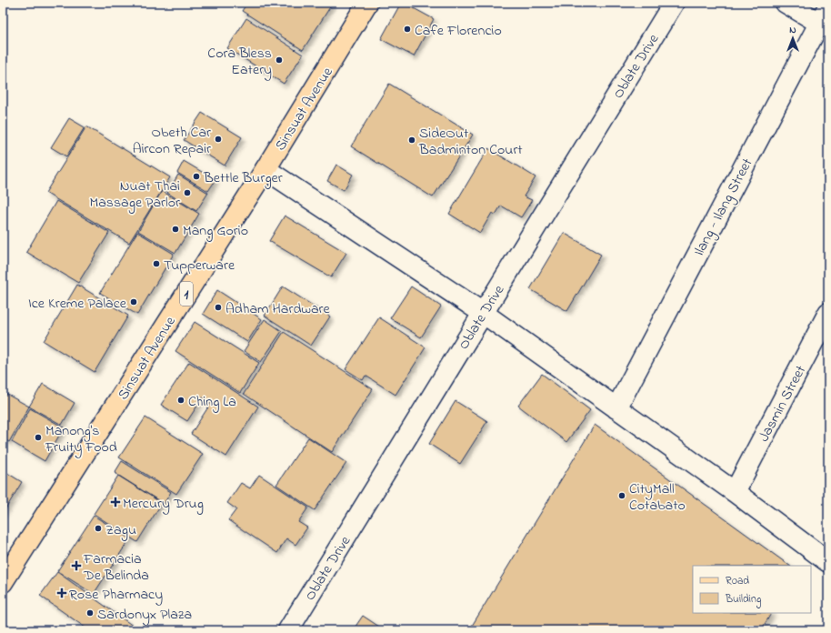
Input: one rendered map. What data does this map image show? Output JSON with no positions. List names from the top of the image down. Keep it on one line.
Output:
{"streets":{"main road":["Sinsuat Avenue","1"],"street":["Oblate Drive","Ilang - Ilang Street","Jasmin Street"]},"places":{"other":["Cafe Florencio","Cora Bless Eatery","Obeth Car Aircon Repair","SideOut Badminton Court","Bettle Burger","Nuat Thai Massage Parlor","Mang Gorio","Tupperware","Ice Kreme Palace","Adham Hardware","Ching La","Manong's Fruity Food","CityMall Cotabato","Zagu","Sardonyx Plaza"],"health":["Mercury Drug","Farmacia De Belinda","Rose Pharmacy"]},"legend":["Road","Building"],"north":"top"}
